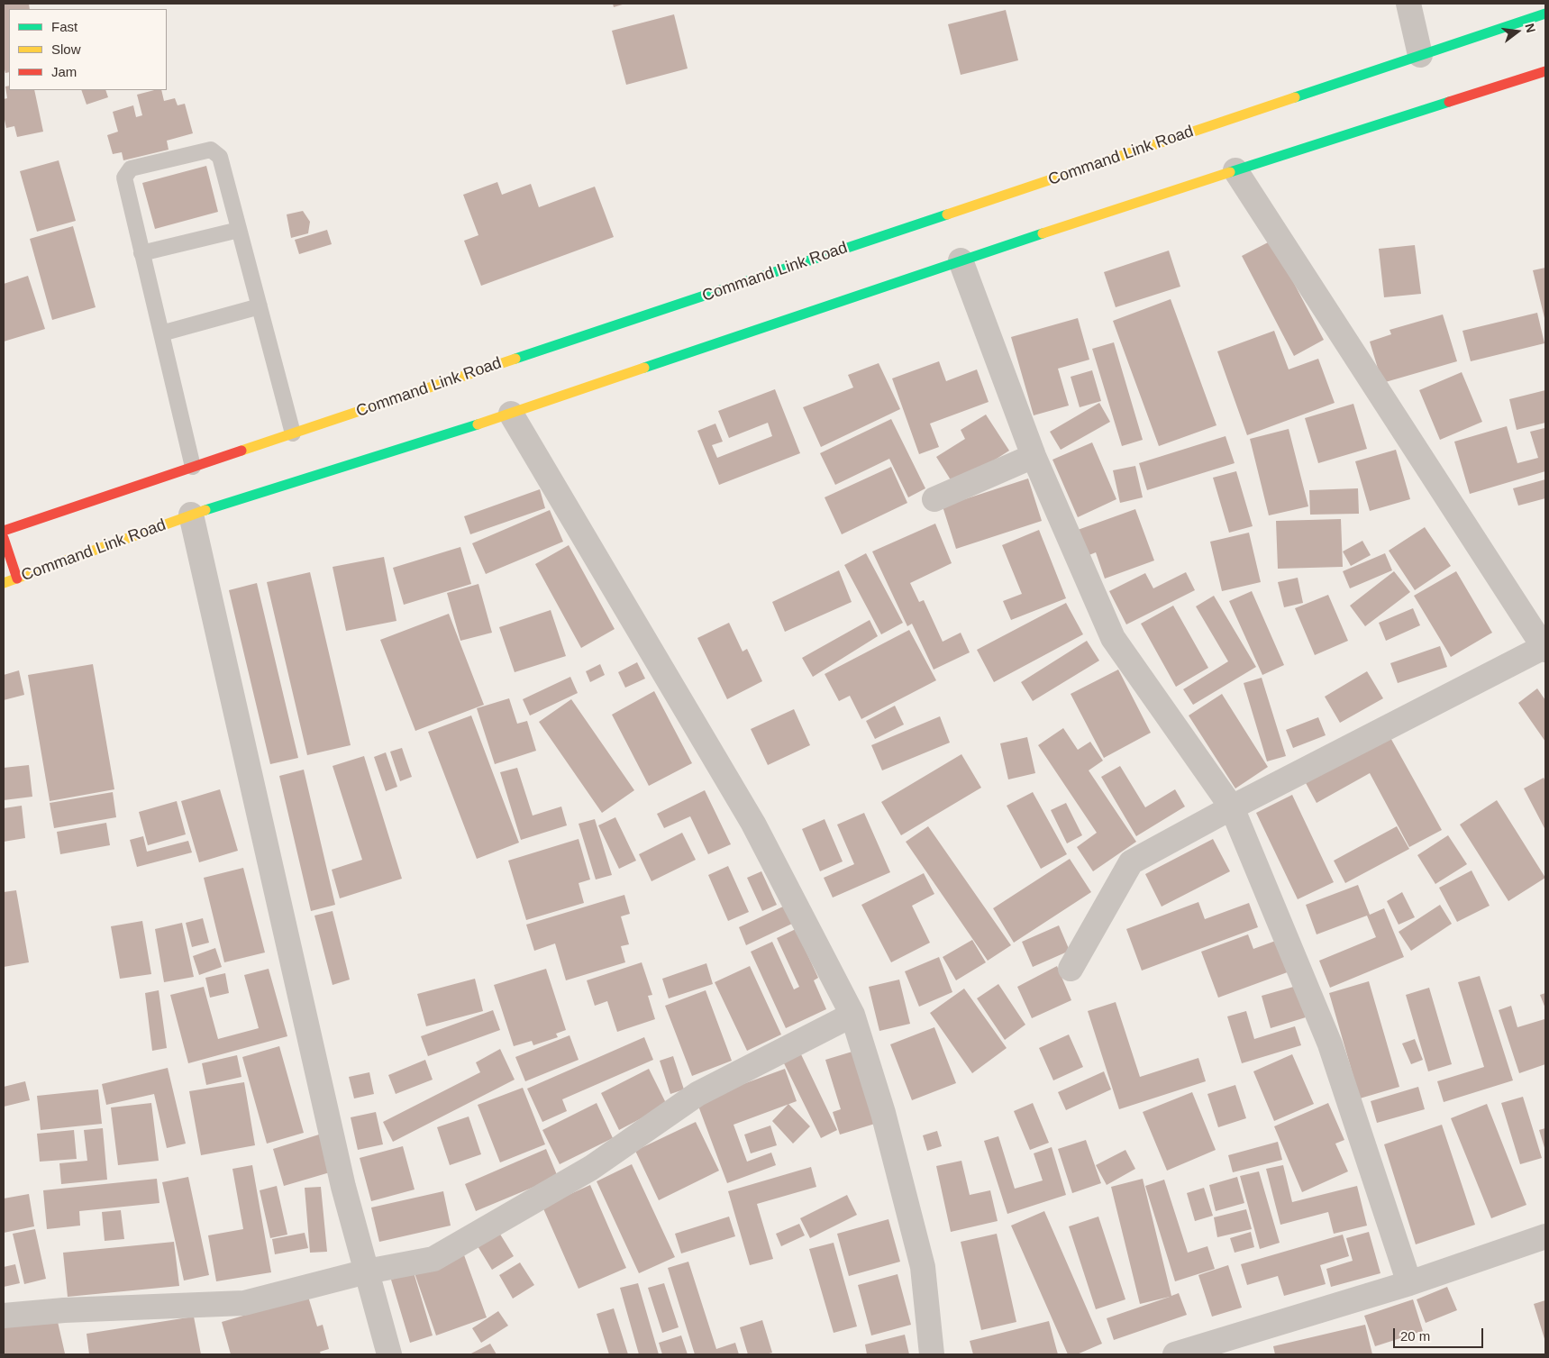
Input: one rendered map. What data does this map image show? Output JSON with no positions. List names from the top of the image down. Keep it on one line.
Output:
{"streets":{"main road":["Command Link Road"]},"legend":["Fast","Slow","Jam"],"scale_bar":"20 m","north":"right"}
